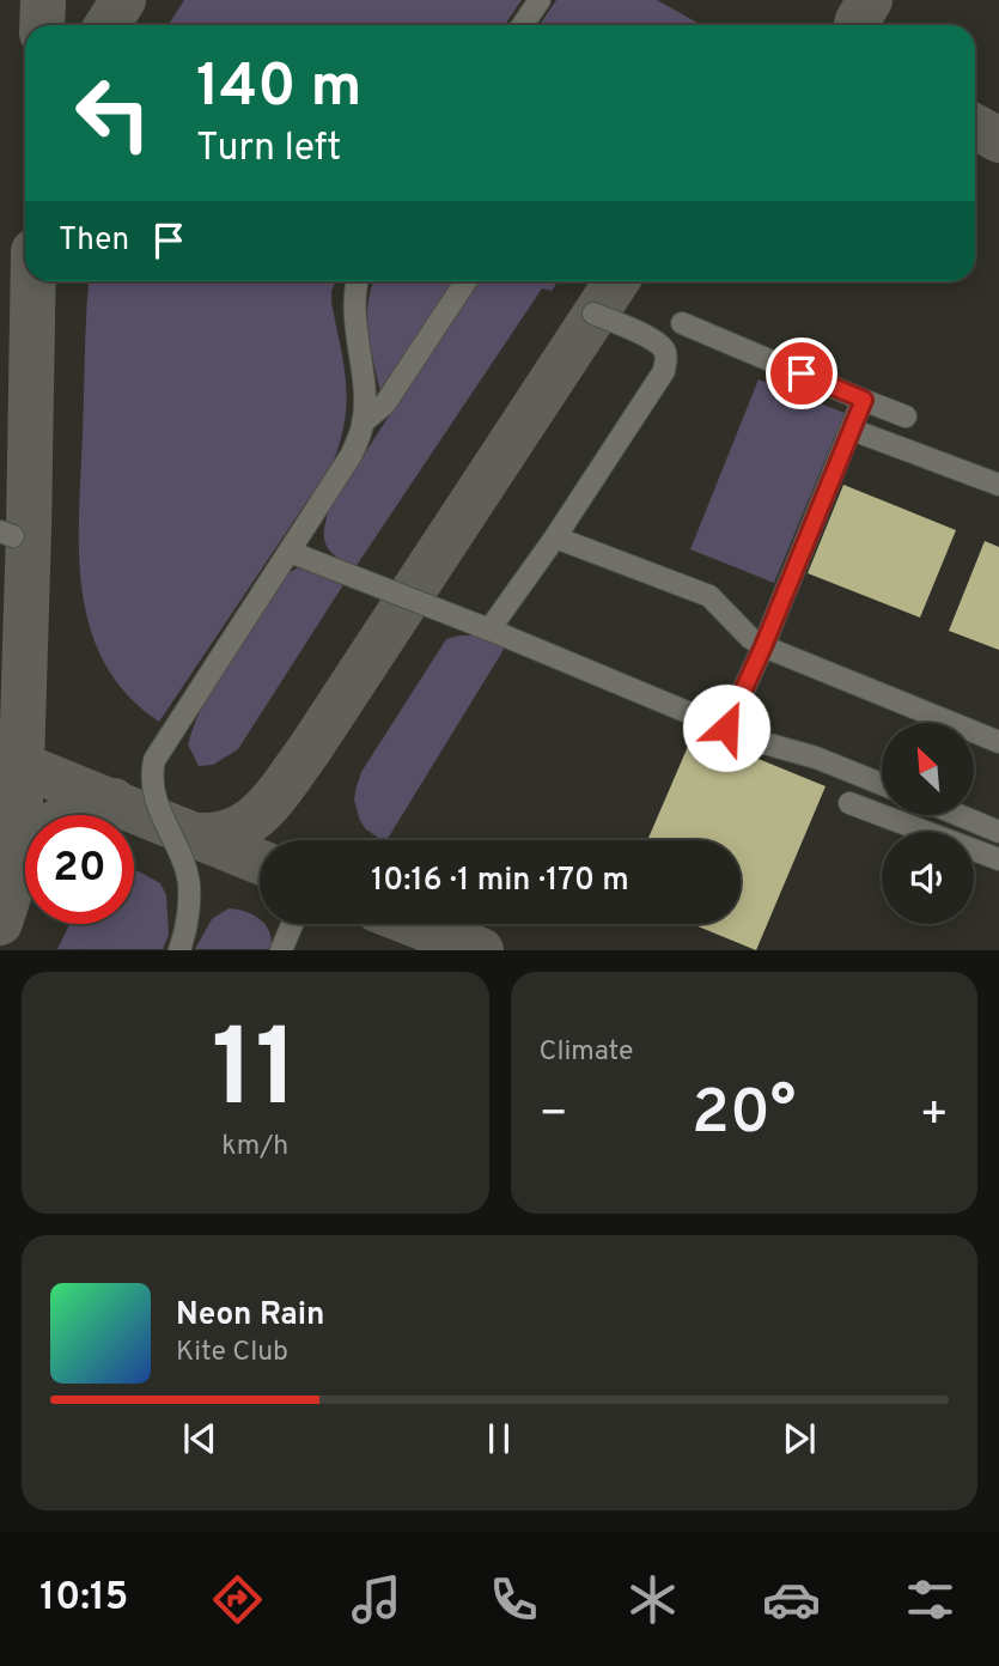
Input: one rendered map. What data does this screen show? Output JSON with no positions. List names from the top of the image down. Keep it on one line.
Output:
{"north":"top left","page":{"turn":["140 m","Turn left"],"then":"Then","limit":"20","trip":"10:16 · 1 min · 170 m","tile":[["11","km/h"],"Climate"],"heat":["−","20°","+"],"song":["Neon Rain","Kite Club"],"tabs":"10:15"}}
